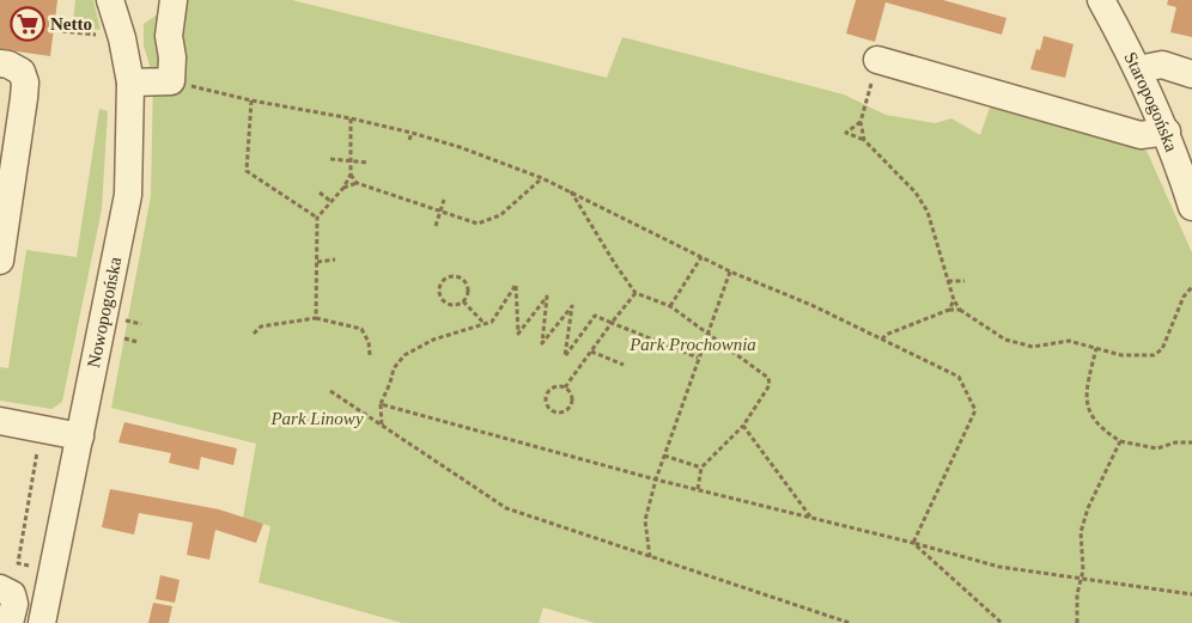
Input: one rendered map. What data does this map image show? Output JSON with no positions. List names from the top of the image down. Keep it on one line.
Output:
{"streets":{"street":["Staropogońska","Nowopogońska"]},"parks":["Park Prochownia","Park Linowy"],"places":{"supermarket":["Netto"]}}
